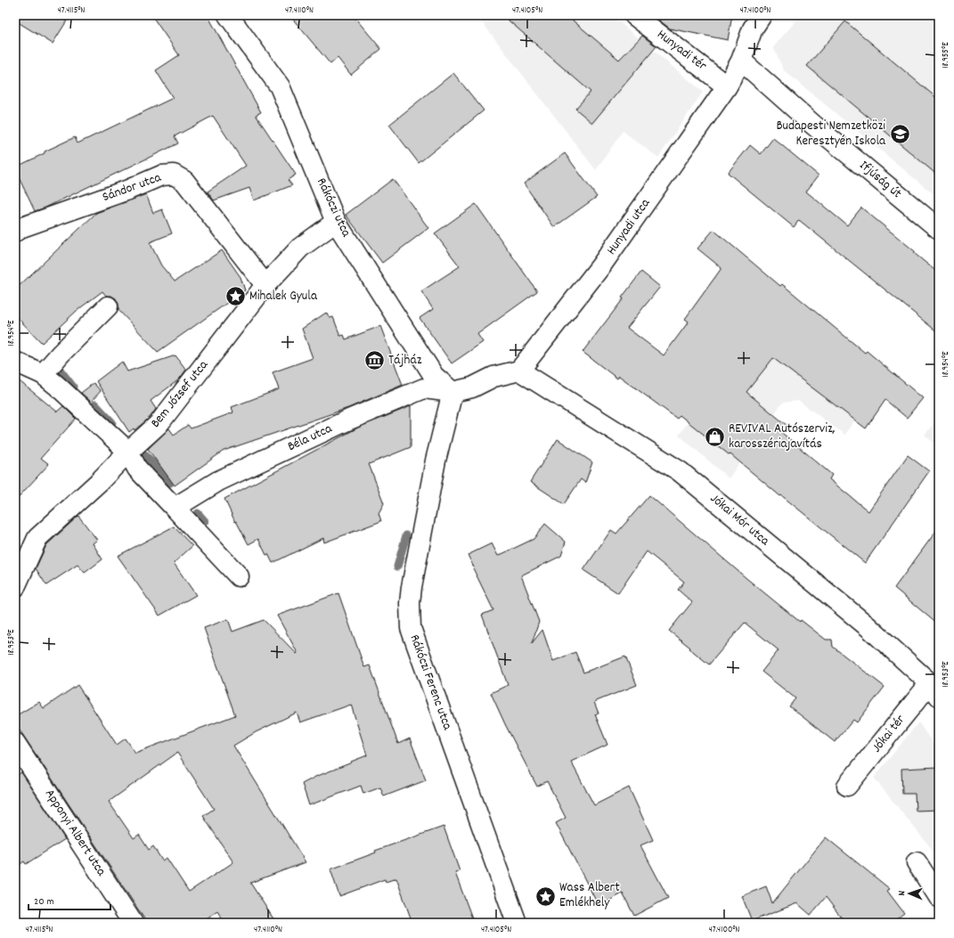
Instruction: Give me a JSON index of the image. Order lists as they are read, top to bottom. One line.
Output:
{"streets":{"street":["Hunyadi tér","Ifjúság út","Sándor utca","Rákóczi utca","Hunyadi utca","Bem József utca","Béla utca","Jókai Mór utca","Rákóczi Ferenc utca","Jókai tér","Apponyi Albert utca"]},"crossings":[["Hunyadi tér","Hunyadi utca"],["Ifjúság út","Hunyadi utca"],["Sándor utca","Bem József utca"],["Rákóczi utca","Bem József utca"],["Rákóczi utca","Béla utca"],["Rákóczi utca","Rákóczi Ferenc utca"],["Hunyadi utca","Jókai Mór utca"],["Béla utca","Rákóczi Ferenc utca"],["Jókai Mór utca","Jókai tér"]],"places":{"school or university":["Budapesti Nemzetközi Keresztyén Iskola"],"place":["Mihalek Gyula","Wass Albert Emlékhely"],"museum":["Tájház"],"shop":["REVIVAL Autószerviz, karosszériajavítás"]},"scale_bar":"20 m","north":"left","coordinates":["47.4115°N","47.4110°N","47.4105°N","47.4100°N","18.955°E","18.954°E","18.953°E"]}
